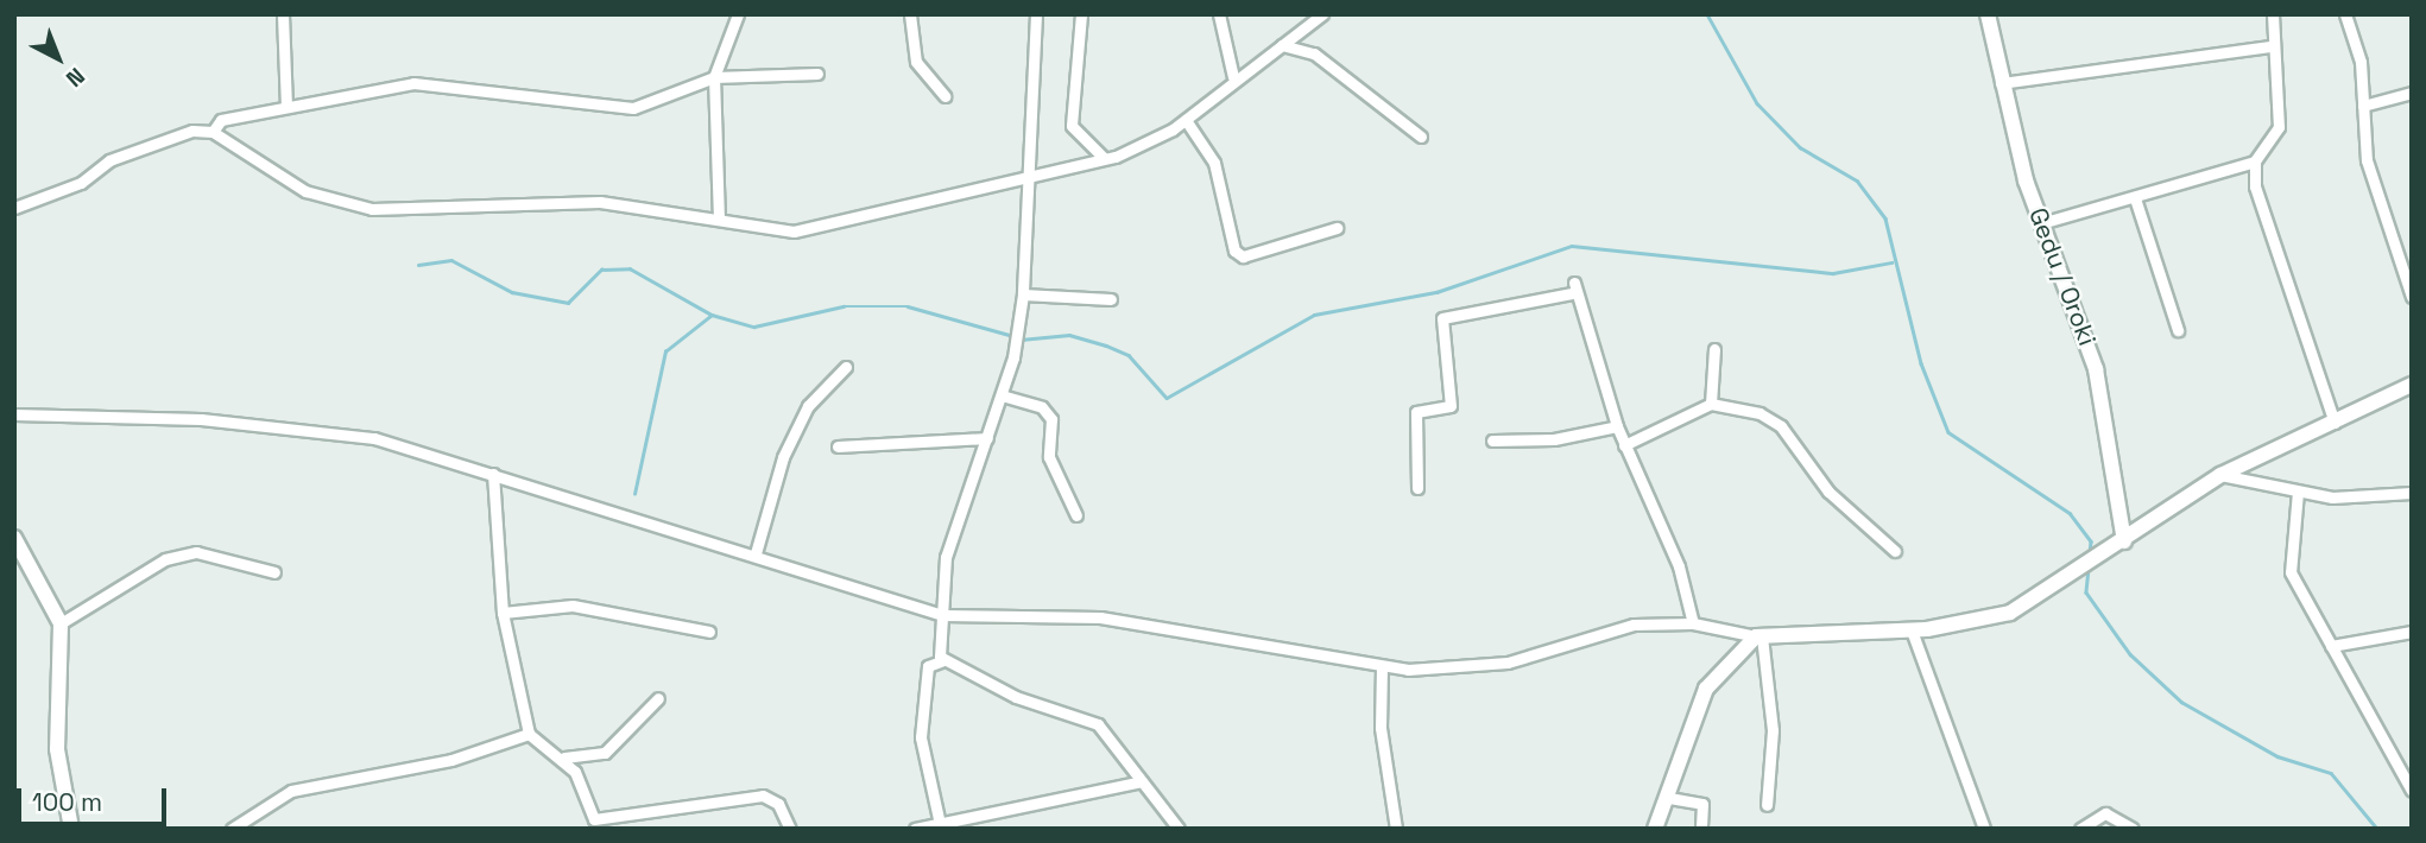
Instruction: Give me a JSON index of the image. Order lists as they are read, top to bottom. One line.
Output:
{"streets":{"main road":["Gedu / Oroki"]},"scale_bar":"100 m","north":"bottom right"}
